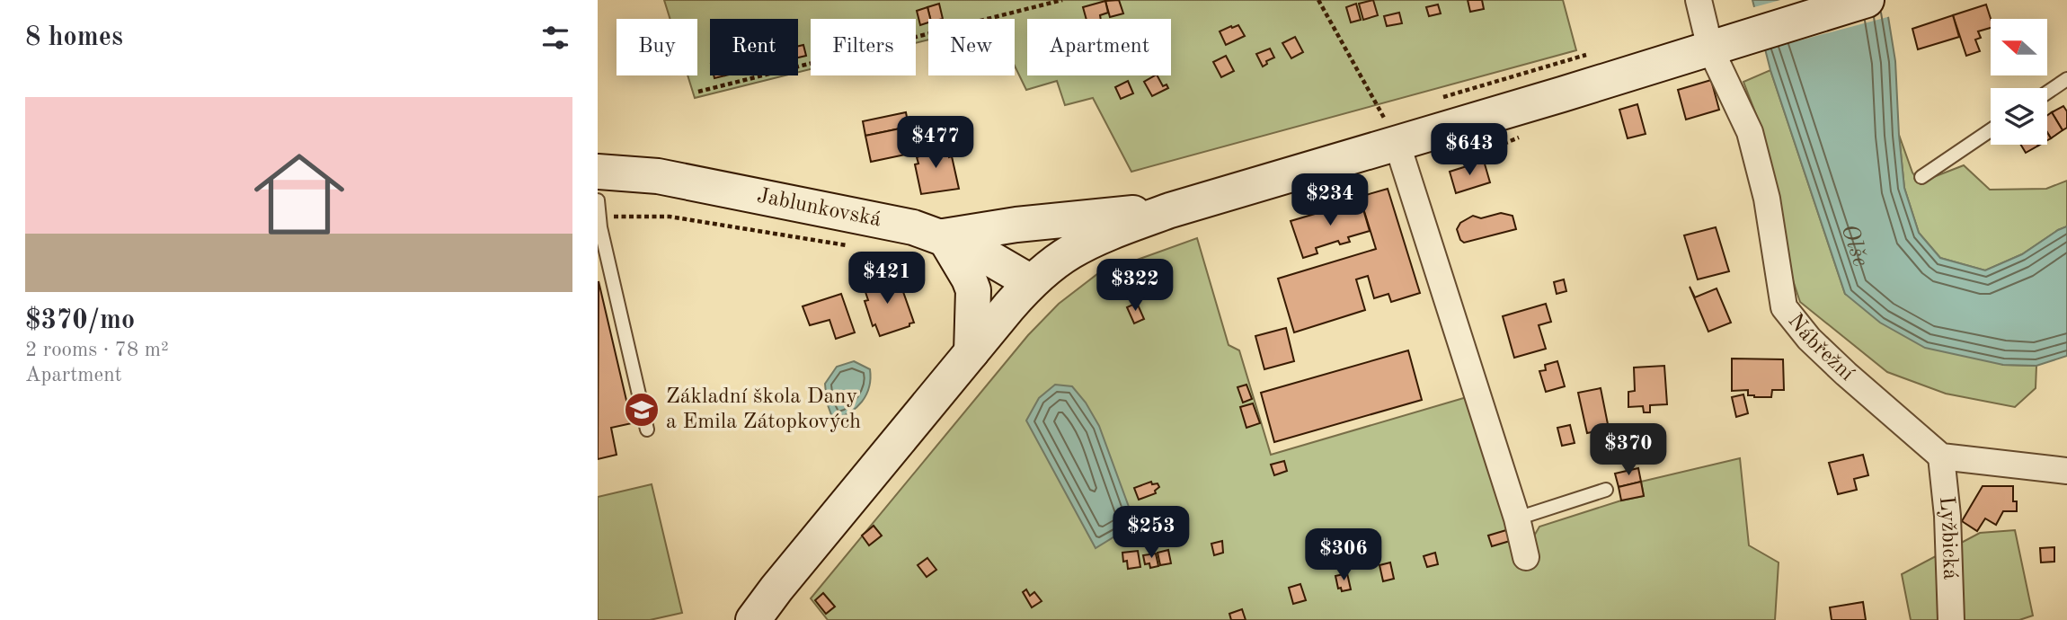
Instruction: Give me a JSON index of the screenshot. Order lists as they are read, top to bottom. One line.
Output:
{"streets":{"main road":["Jablunkovská"],"street":["Nábřežní","Lyžbická"]},"crossings":[["Nábřežní","Lyžbická"]],"water":["Olše"],"places":{"school or university":["Základní škola Dany a Emila Zátopkových"]},"north":"left","page":{"heading":"8 homes","chip":["Buy","Rent","Filters","New","Apartment"],"list":[{"name":"$370/mo","note":"2 rooms · 78 m² · Apartment"}],"price":["$477","$643","$234","$421","$322","$370","$253","$306"]}}
